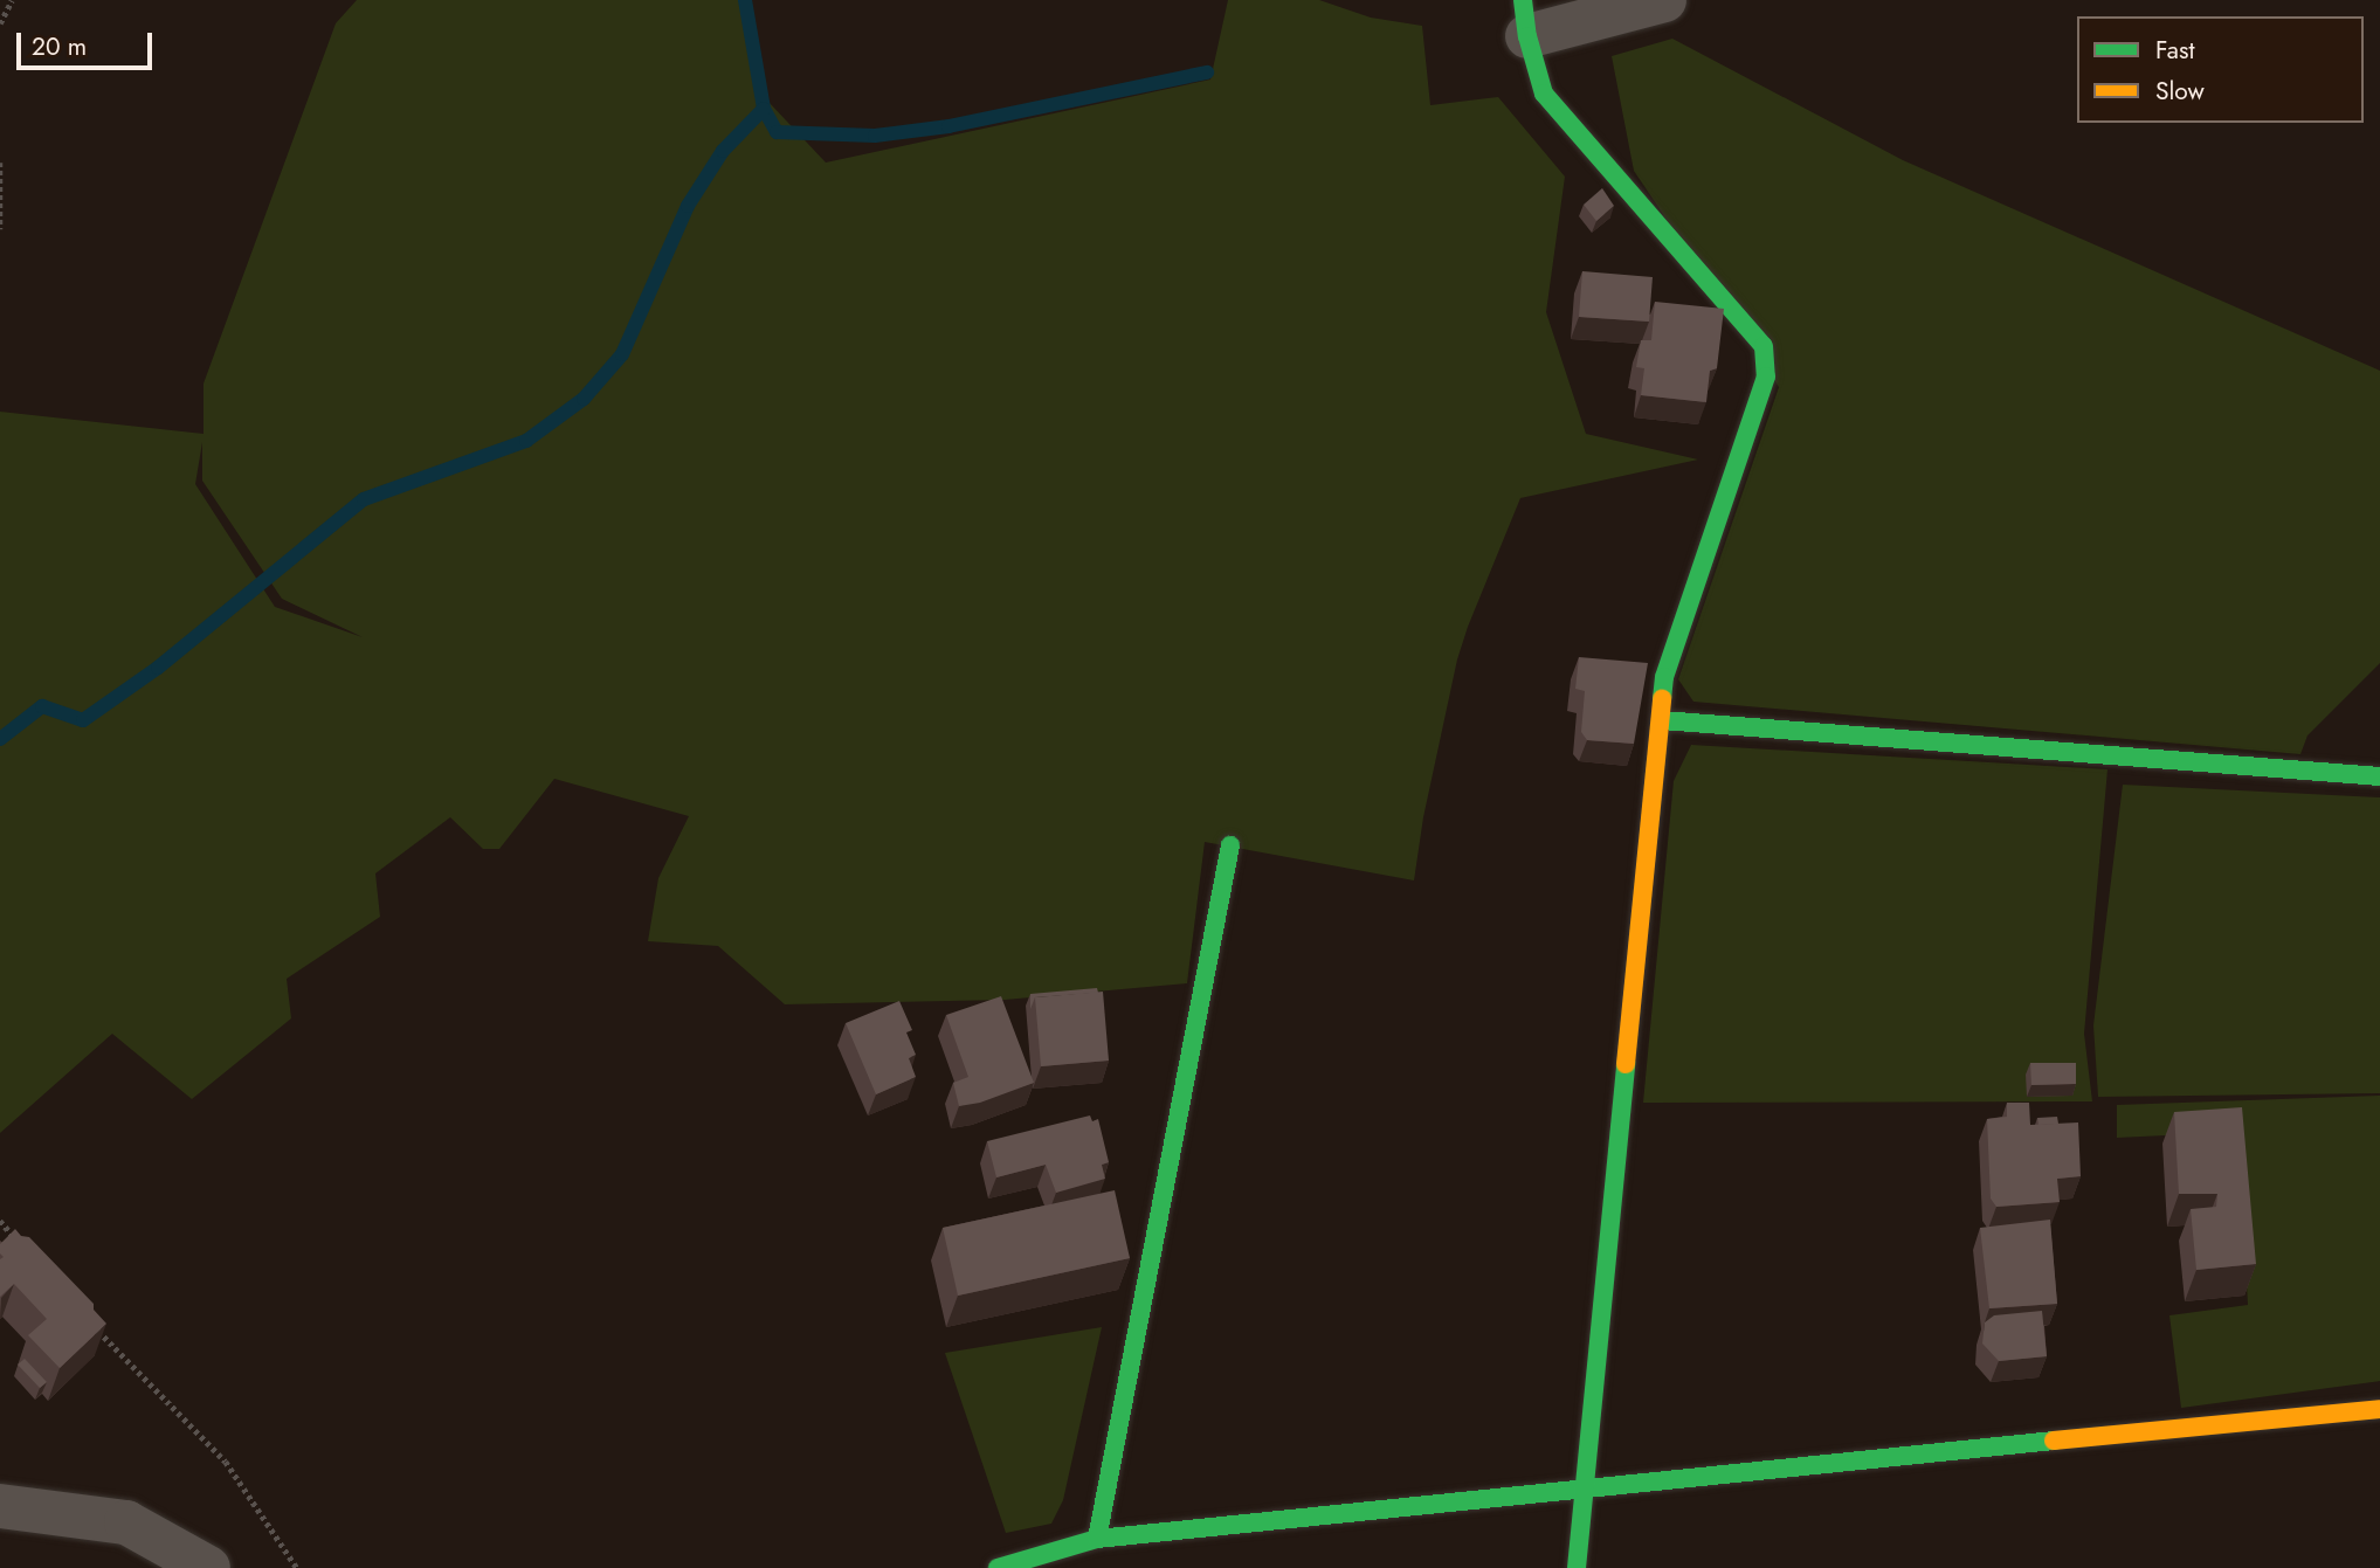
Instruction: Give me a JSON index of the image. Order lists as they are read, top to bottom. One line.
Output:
{"legend":["Fast","Slow"],"scale_bar":"20 m"}
